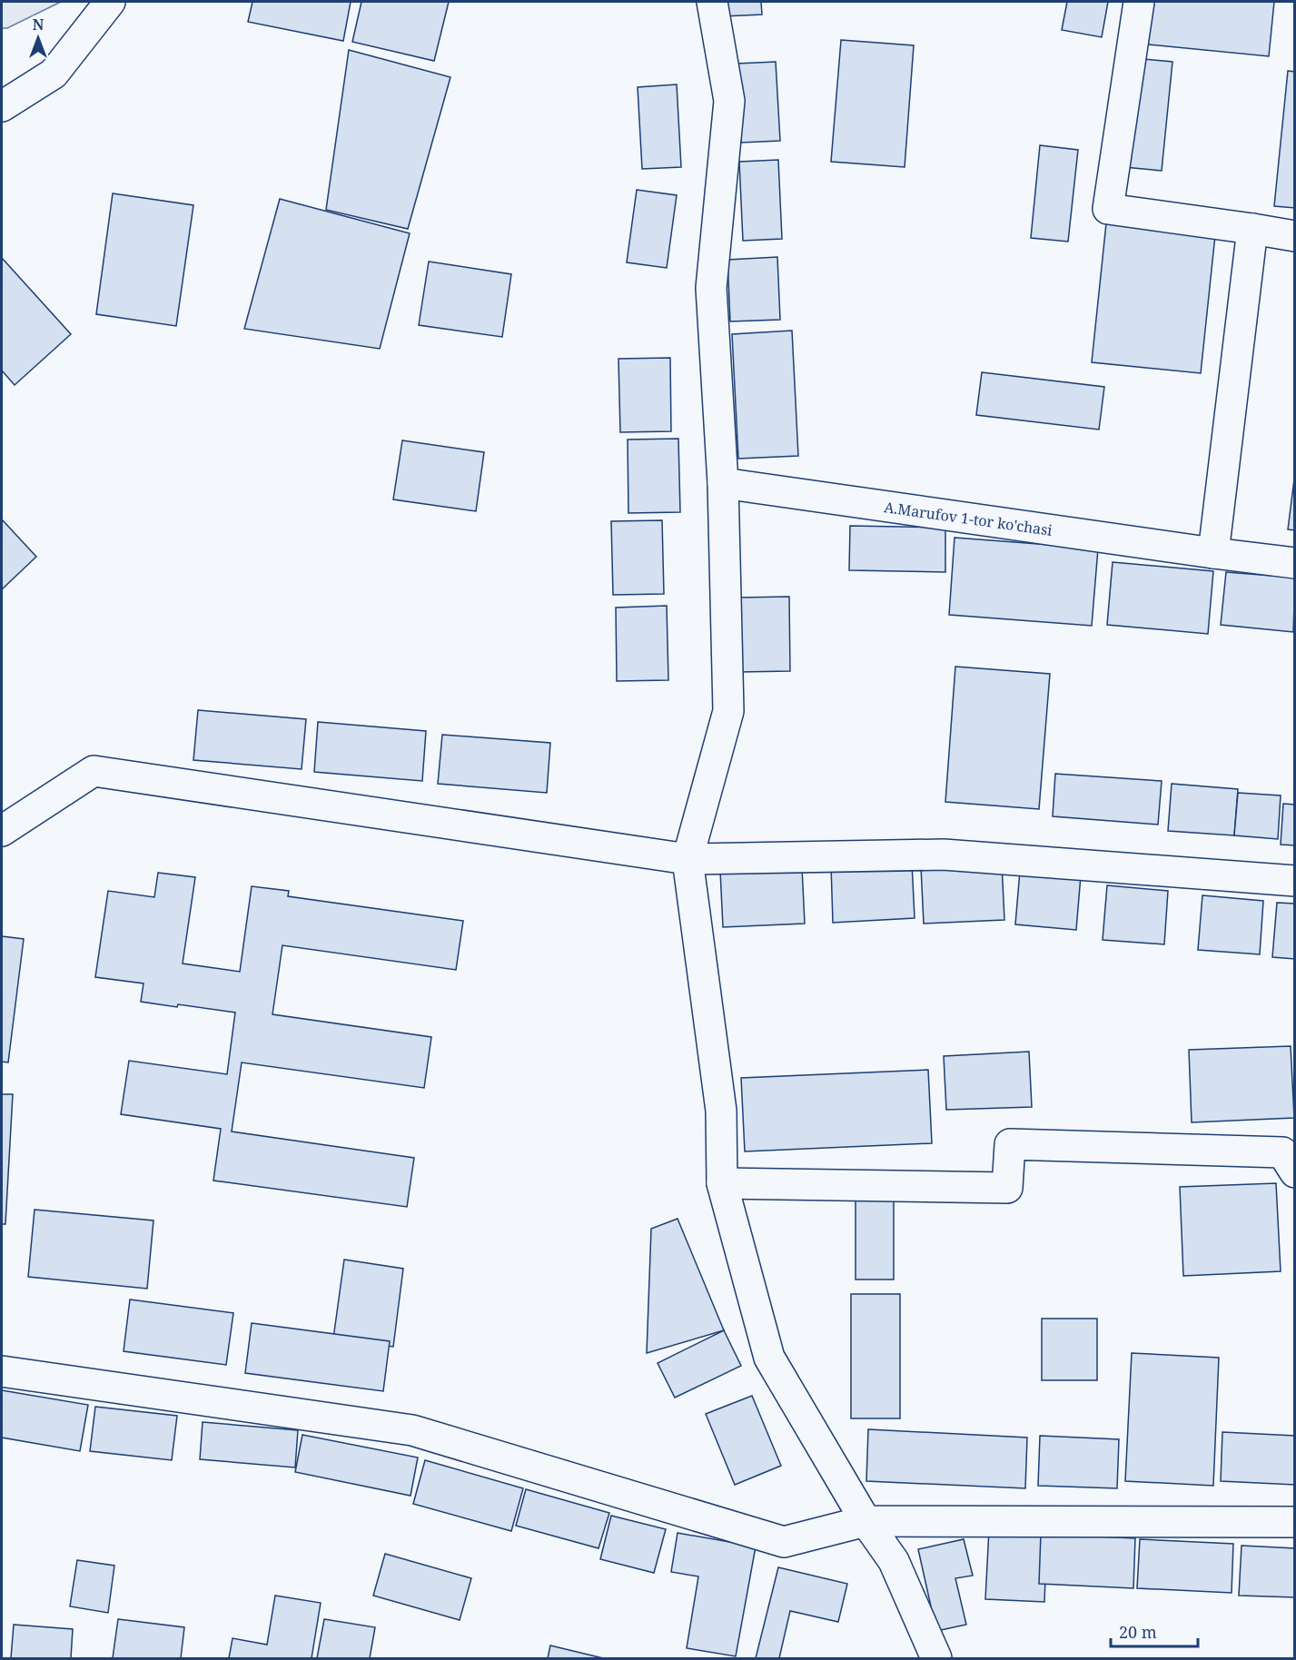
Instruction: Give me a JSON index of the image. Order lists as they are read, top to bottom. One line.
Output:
{"streets":{"street":["A.Marufov 1-tor ko'chasi"]},"scale_bar":"20 m","north":"top"}
